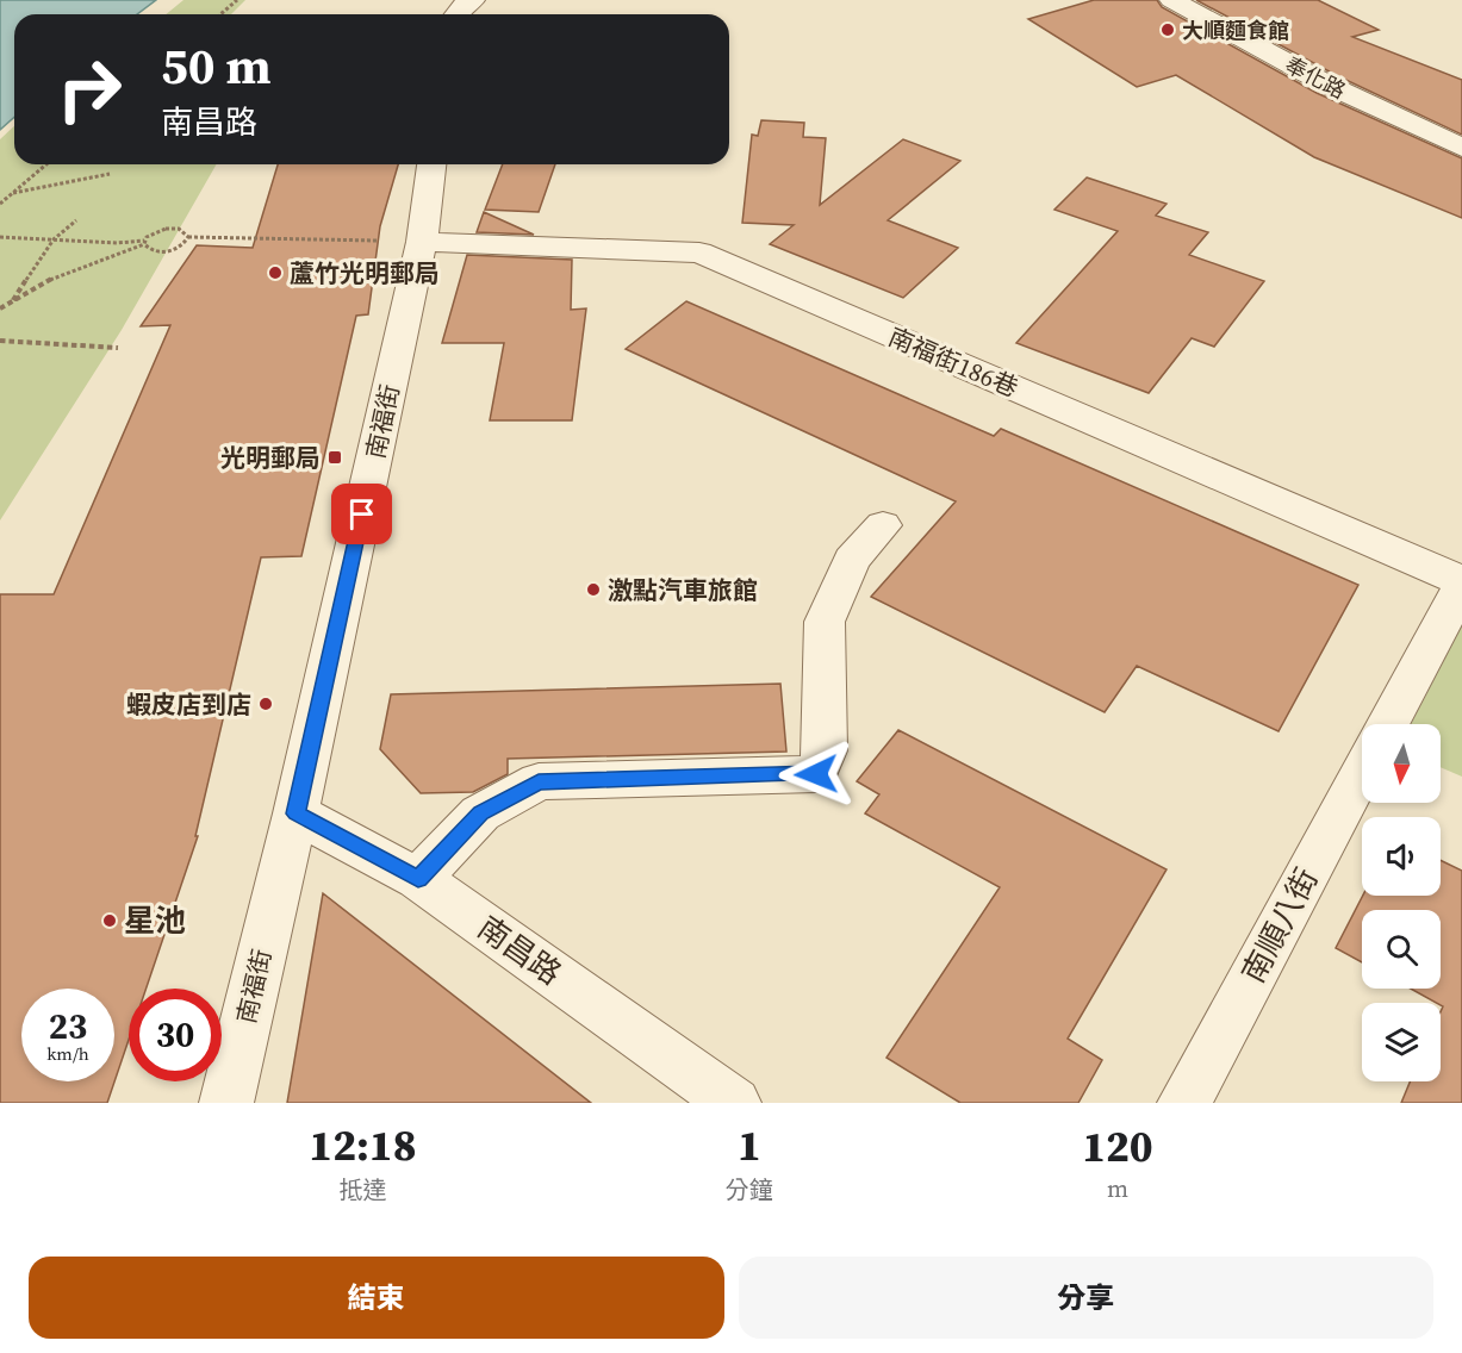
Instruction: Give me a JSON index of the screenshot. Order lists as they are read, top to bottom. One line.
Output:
{"streets":{"street":["奉化路","南福街186巷","南福街","南順八街","南昌路"]},"crossings":[["南福街186巷","南福街"],["南福街","南昌路"]],"places":{"other":["大順麵食館","蘆竹光明郵局","激點汽車旅館","蝦皮店到店","星池"],"transit":["光明郵局"]},"north":"bottom","page":{"turn":["50 m","南昌路"],"speed":"23 km/h","limit":"30","eta":["12:18","抵達","1","分鐘","120","m"],"buttons":["結束","分享"]}}
